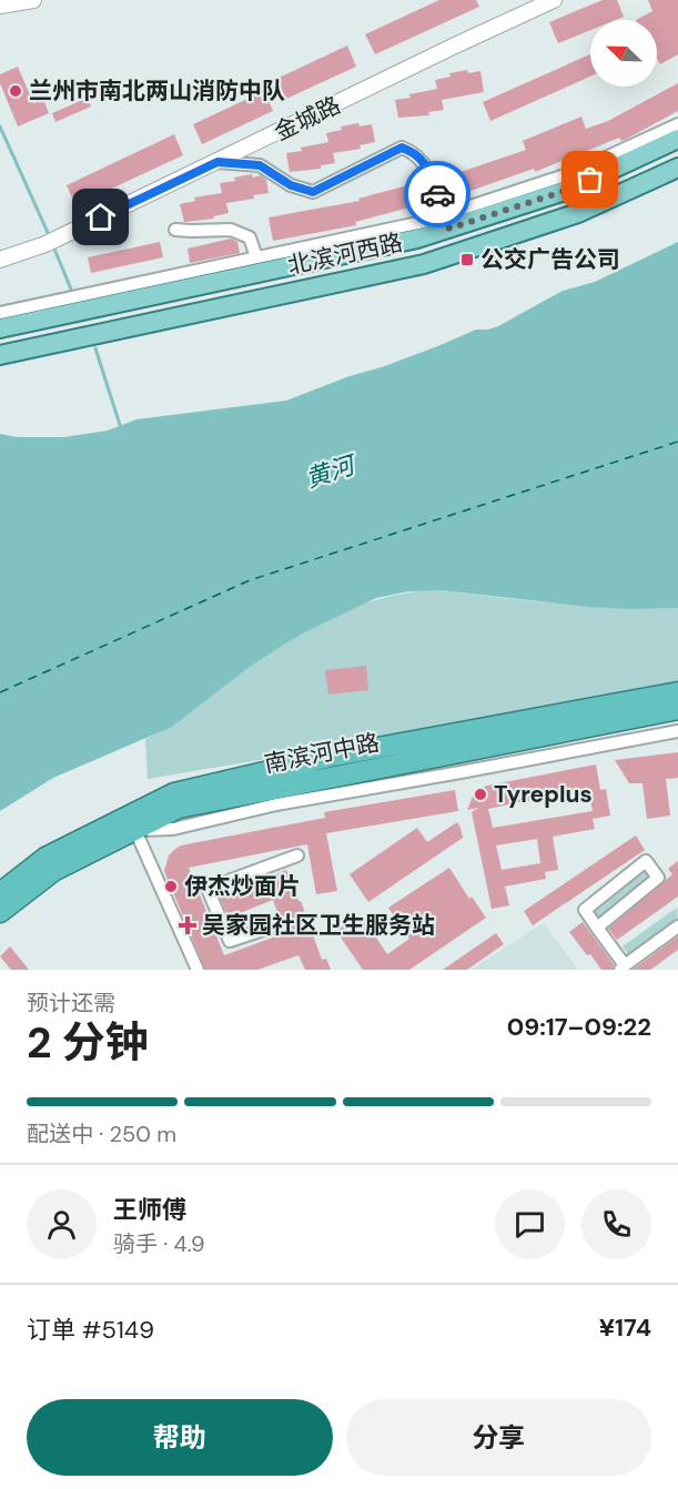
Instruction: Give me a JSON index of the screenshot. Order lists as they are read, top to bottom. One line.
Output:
{"streets":{"highway":["南滨河中路"],"main road":["北滨河西路"],"street":["金城路"]},"water":["黄河"],"places":{"other":["兰州市南北两山消防中队","Tyreplus","伊杰炒面片"],"transit":["公交广告公司"],"health":["吴家园社区卫生服务站"]},"north":"top left","page":{"heading":["2 分钟","预计还需","09:17–09:22"],"panel":["王师傅","骑手 · 4.9","订单 #5149","¥174"],"bar":"配送中 · 250 m","buttons":["帮助","分享"]}}
